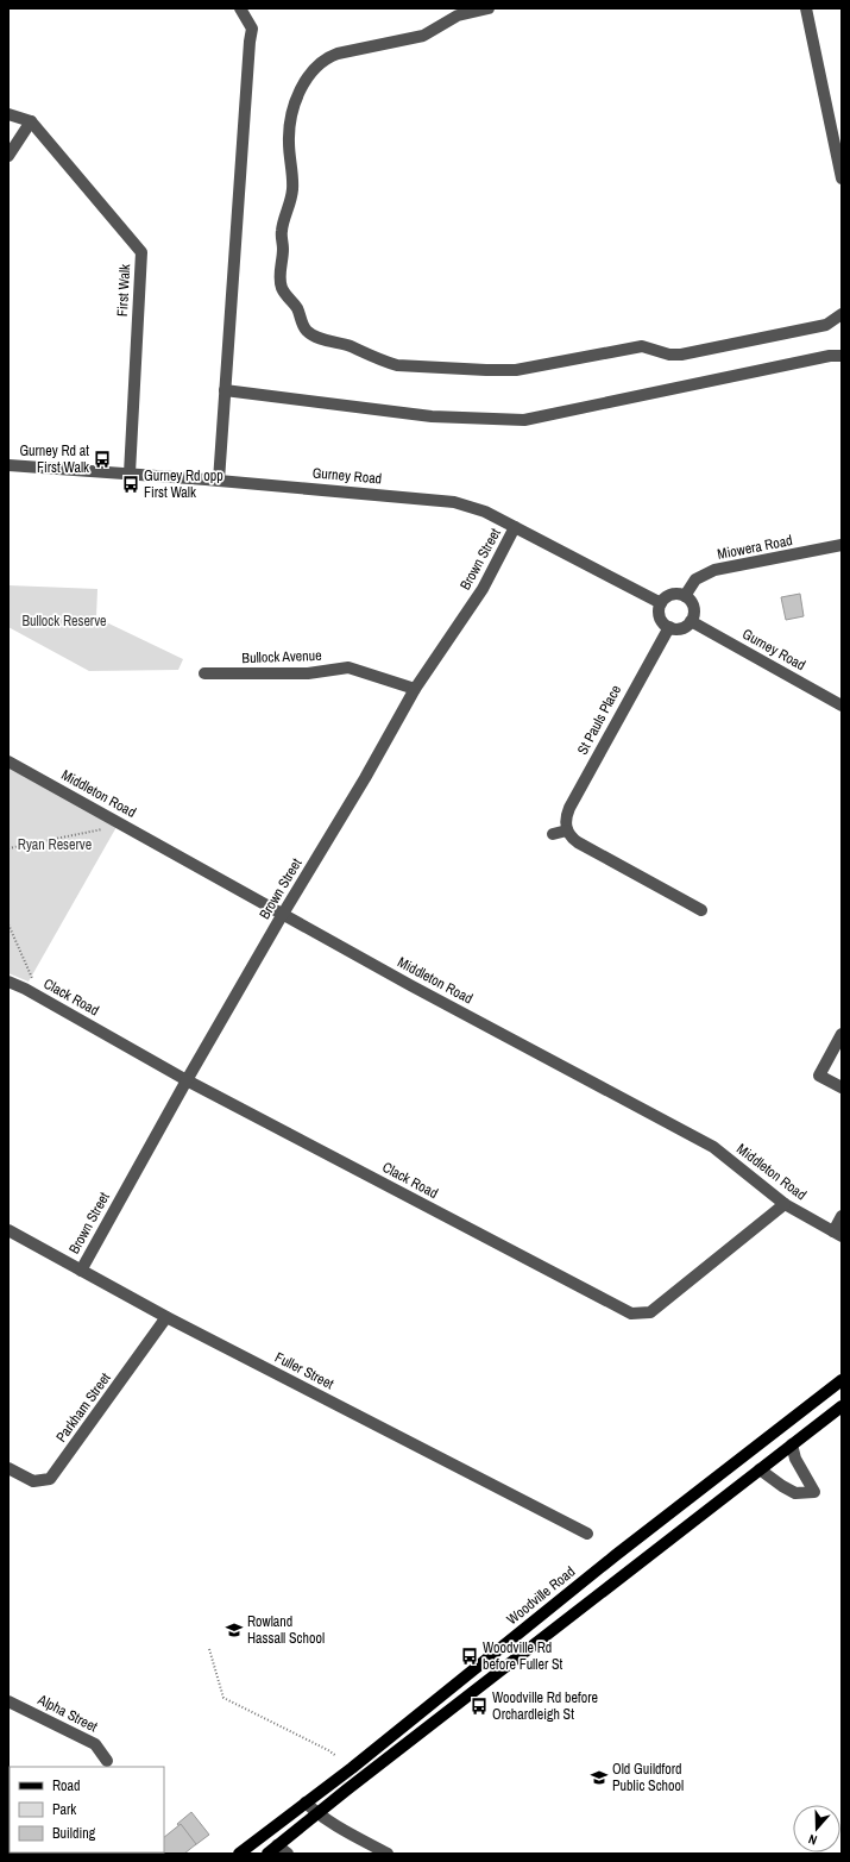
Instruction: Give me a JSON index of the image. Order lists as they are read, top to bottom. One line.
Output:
{"streets":{"main road":["Woodville Road"],"street":["First Walk","Gurney Road","Miowera Road","Brown Street","Bullock Avenue","St Pauls Place","Middleton Road","Clack Road","Fuller Street","Parkham Street","Alpha Street"]},"crossings":[["First Walk","Gurney Road"],["Gurney Road","Miowera Road"],["Gurney Road","Brown Street"],["Gurney Road","St Pauls Place"],["Miowera Road","St Pauls Place"],["Brown Street","Bullock Avenue"],["Brown Street","Middleton Road"],["Brown Street","Clack Road"],["Brown Street","Fuller Street"],["Middleton Road","Clack Road"],["Fuller Street","Parkham Street"]],"parks":["Bullock Reserve","Ryan Reserve"],"places":{"bus stop":["Gurney Rd at First Walk","Gurney Rd opp First Walk","Woodville Rd before Fuller St","Woodville Rd before Orchardleigh St"],"school or university":["Rowland Hassall School","Old Guildford Public School"]},"legend":["Road","Park","Building"],"north":"bottom"}
